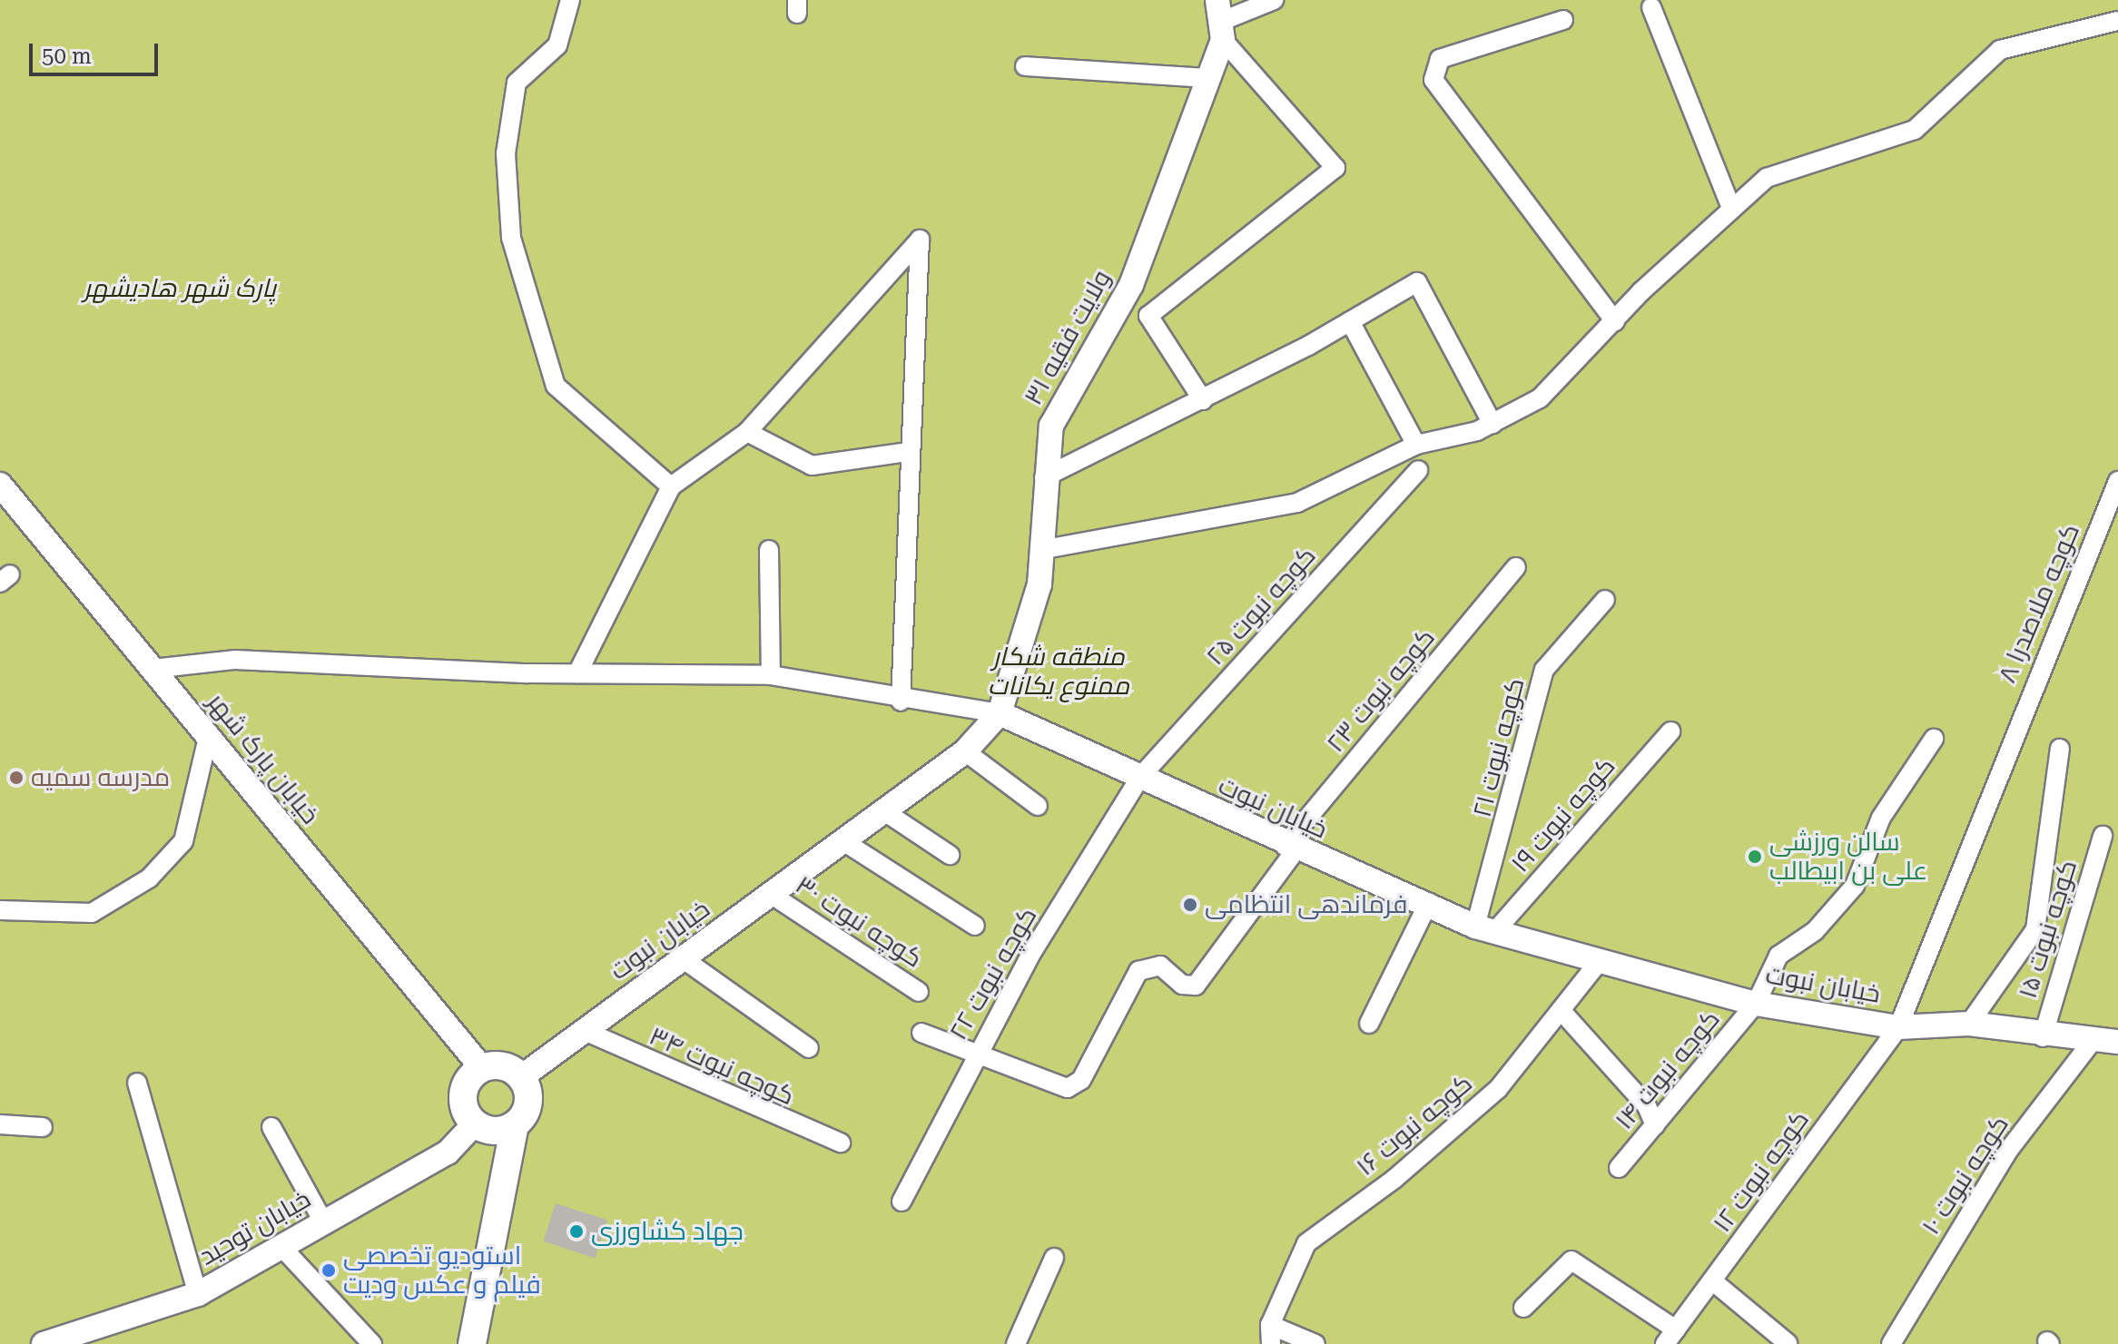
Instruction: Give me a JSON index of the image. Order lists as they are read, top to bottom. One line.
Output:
{"streets":{"street":["ولایت فقیه ۳۱","کوچه ملاصدرا ۸","کوچه نبوت ۲۵","کوچه نبوت ۲۳","کوچه نبوت ۲۱","خیابان پارک شهر","خیابان نبوت","کوچه نبوت ۱۹","کوچه نبوت ۳۰","کوچه نبوت ۱۵","کوچه نبوت ۲۲","کوچه نبوت ۳۴","کوچه نبوت ۱۴","کوچه نبوت ۱۶","کوچه نبوت ۱۲","کوچه نبوت ۱۰","خیابان توحید"]},"crossings":[["ولایت فقیه ۳۱","خیابان نبوت"],["کوچه ملاصدرا ۸","خیابان نبوت"],["کوچه ملاصدرا ۸","کوچه نبوت ۱۲"],["کوچه نبوت ۲۵","خیابان نبوت"],["کوچه نبوت ۲۵","کوچه نبوت ۲۲"],["کوچه نبوت ۲۳","خیابان نبوت"],["کوچه نبوت ۲۳","کوچه نبوت ۲۲"],["کوچه نبوت ۲۱","خیابان نبوت"],["کوچه نبوت ۲۱","کوچه نبوت ۱۹"],["خیابان پارک شهر","خیابان نبوت"],["خیابان پارک شهر","خیابان توحید"],["خیابان نبوت","کوچه نبوت ۱۹"],["خیابان نبوت","کوچه نبوت ۳۰"],["خیابان نبوت","کوچه نبوت ۱۵"],["خیابان نبوت","کوچه نبوت ۲۲"],["خیابان نبوت","کوچه نبوت ۳۴"],["خیابان نبوت","کوچه نبوت ۱۴"],["خیابان نبوت","کوچه نبوت ۱۶"],["خیابان نبوت","کوچه نبوت ۱۲"],["خیابان نبوت","کوچه نبوت ۱۰"],["خیابان نبوت","خیابان توحید"]],"parks":["پارک شهر هادیشهر","منطقه شکار ممنوع یکانات"],"places":["مدرسه سمیه","سالن ورزشی علی بن ابیطالب","فرماندهی انتظامی","جهاد کشاورزی","استودیو تخصصی فیلم و عکس ودیت"],"scale_bar":"50 m"}
